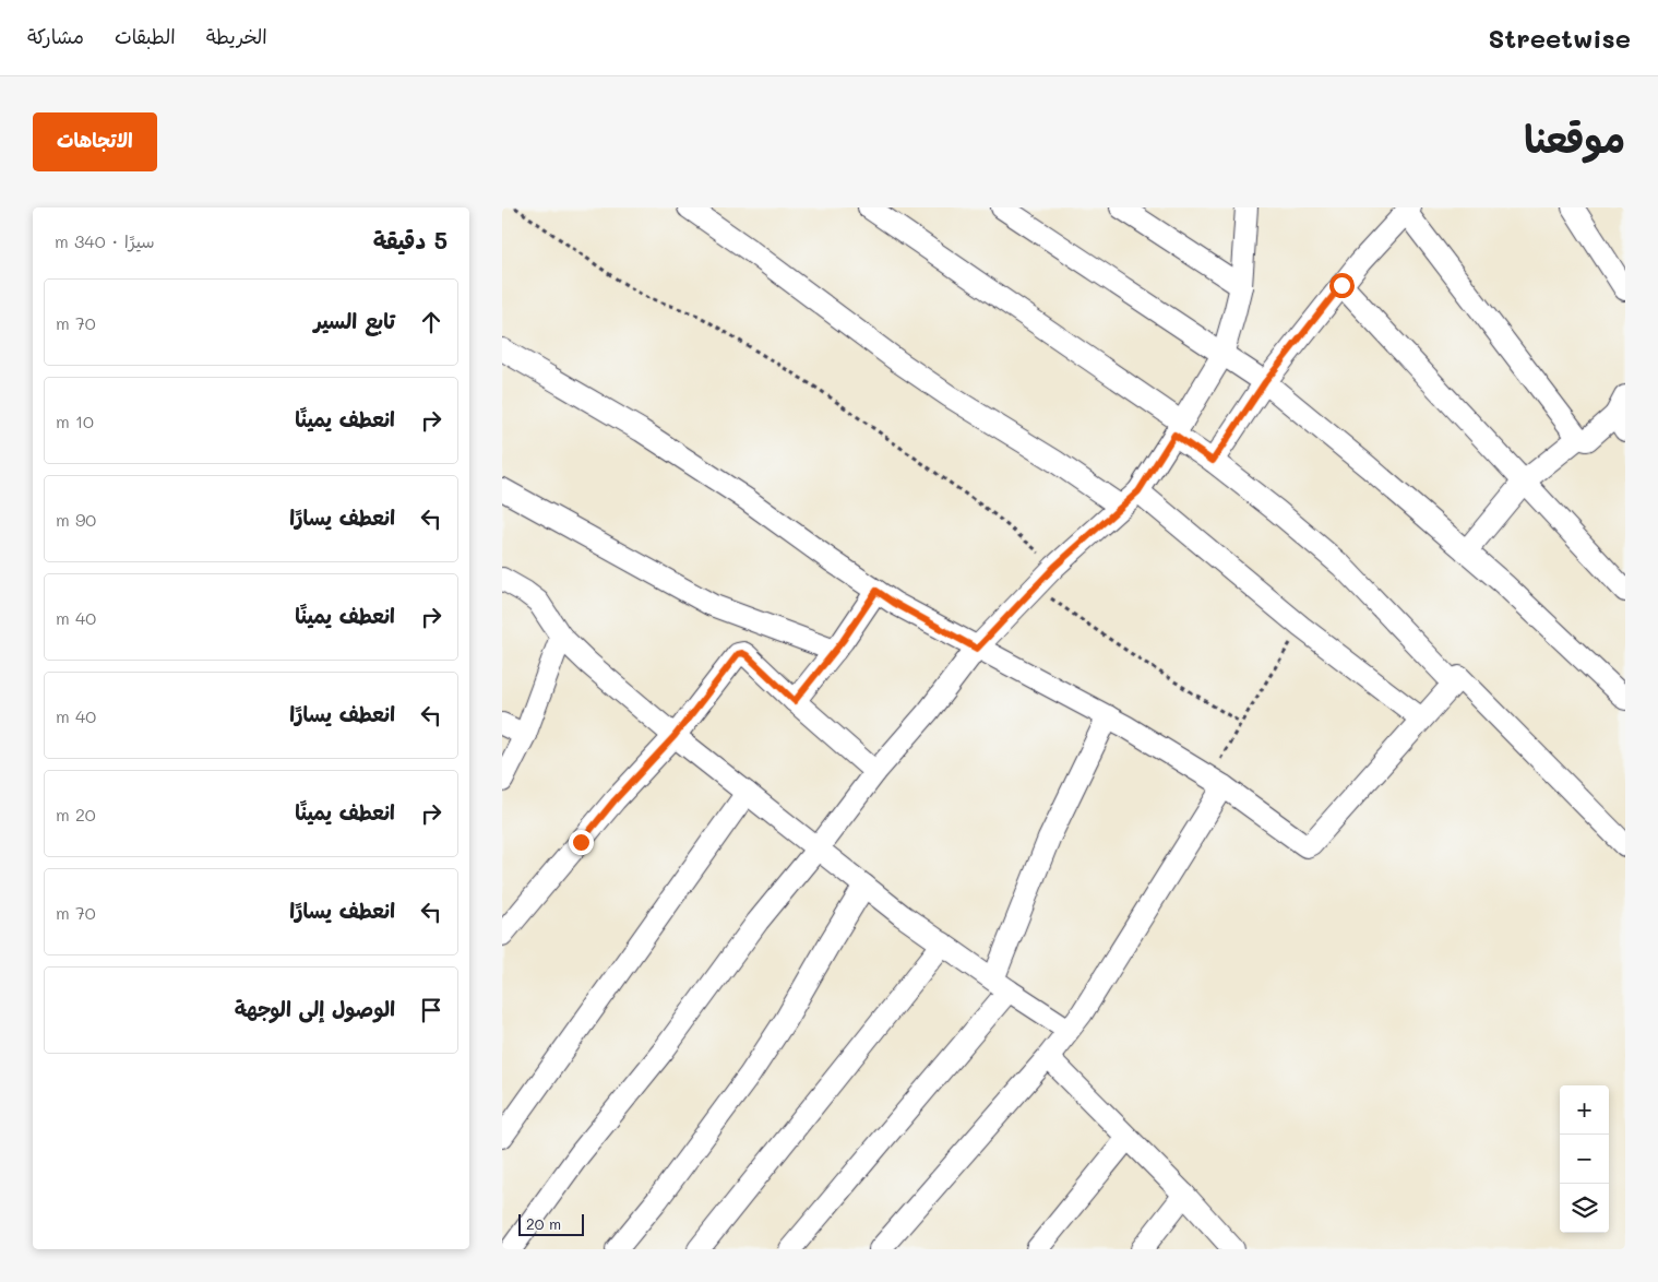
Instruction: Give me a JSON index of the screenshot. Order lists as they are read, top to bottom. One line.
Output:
{"scale_bar":"20 m","page":{"header":"Streetwise","nav":["الخريطة","الطبقات","مشاركة"],"title":"موقعنا","buttons":"الاتجاهات","heading":["5 دقيقة","سيرًا · 340 m"],"list":[["تابع السير","70 m"],["انعطف يمينًا","10 m"],["انعطف يسارًا","90 m"],["انعطف يمينًا","40 m"],["انعطف يسارًا","40 m"],["انعطف يمينًا","20 m"],["انعطف يسارًا","70 m"],"الوصول إلى الوجهة"],"map_buttons":["+","−"],"scale":"20 m"}}
